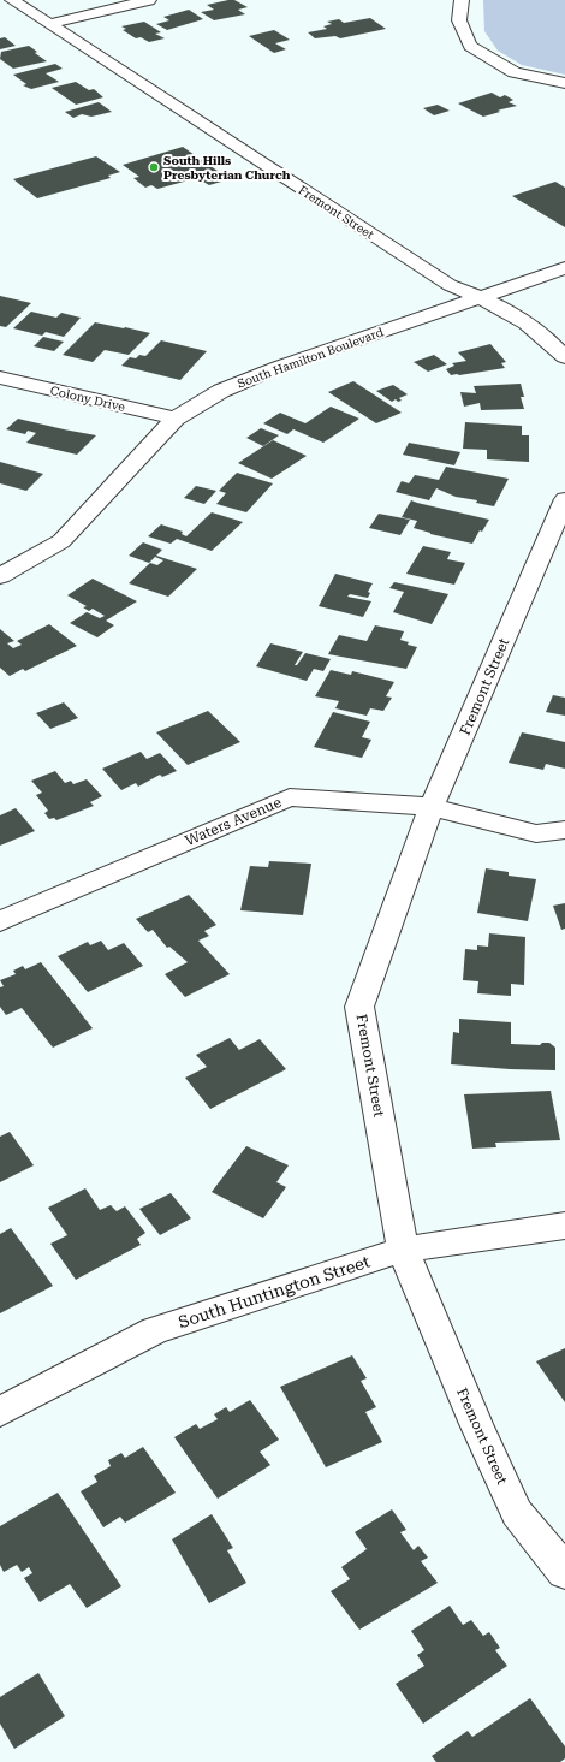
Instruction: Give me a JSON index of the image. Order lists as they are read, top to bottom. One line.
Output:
{"streets":{"street":["Fremont Street","South Hamilton Boulevard","Colony Drive","Waters Avenue","South Huntington Street"]},"crossings":[["Fremont Street","South Hamilton Boulevard"],["Fremont Street","Waters Avenue"],["Fremont Street","South Huntington Street"],["South Hamilton Boulevard","Colony Drive"]],"places":["South Hills Presbyterian Church"]}
